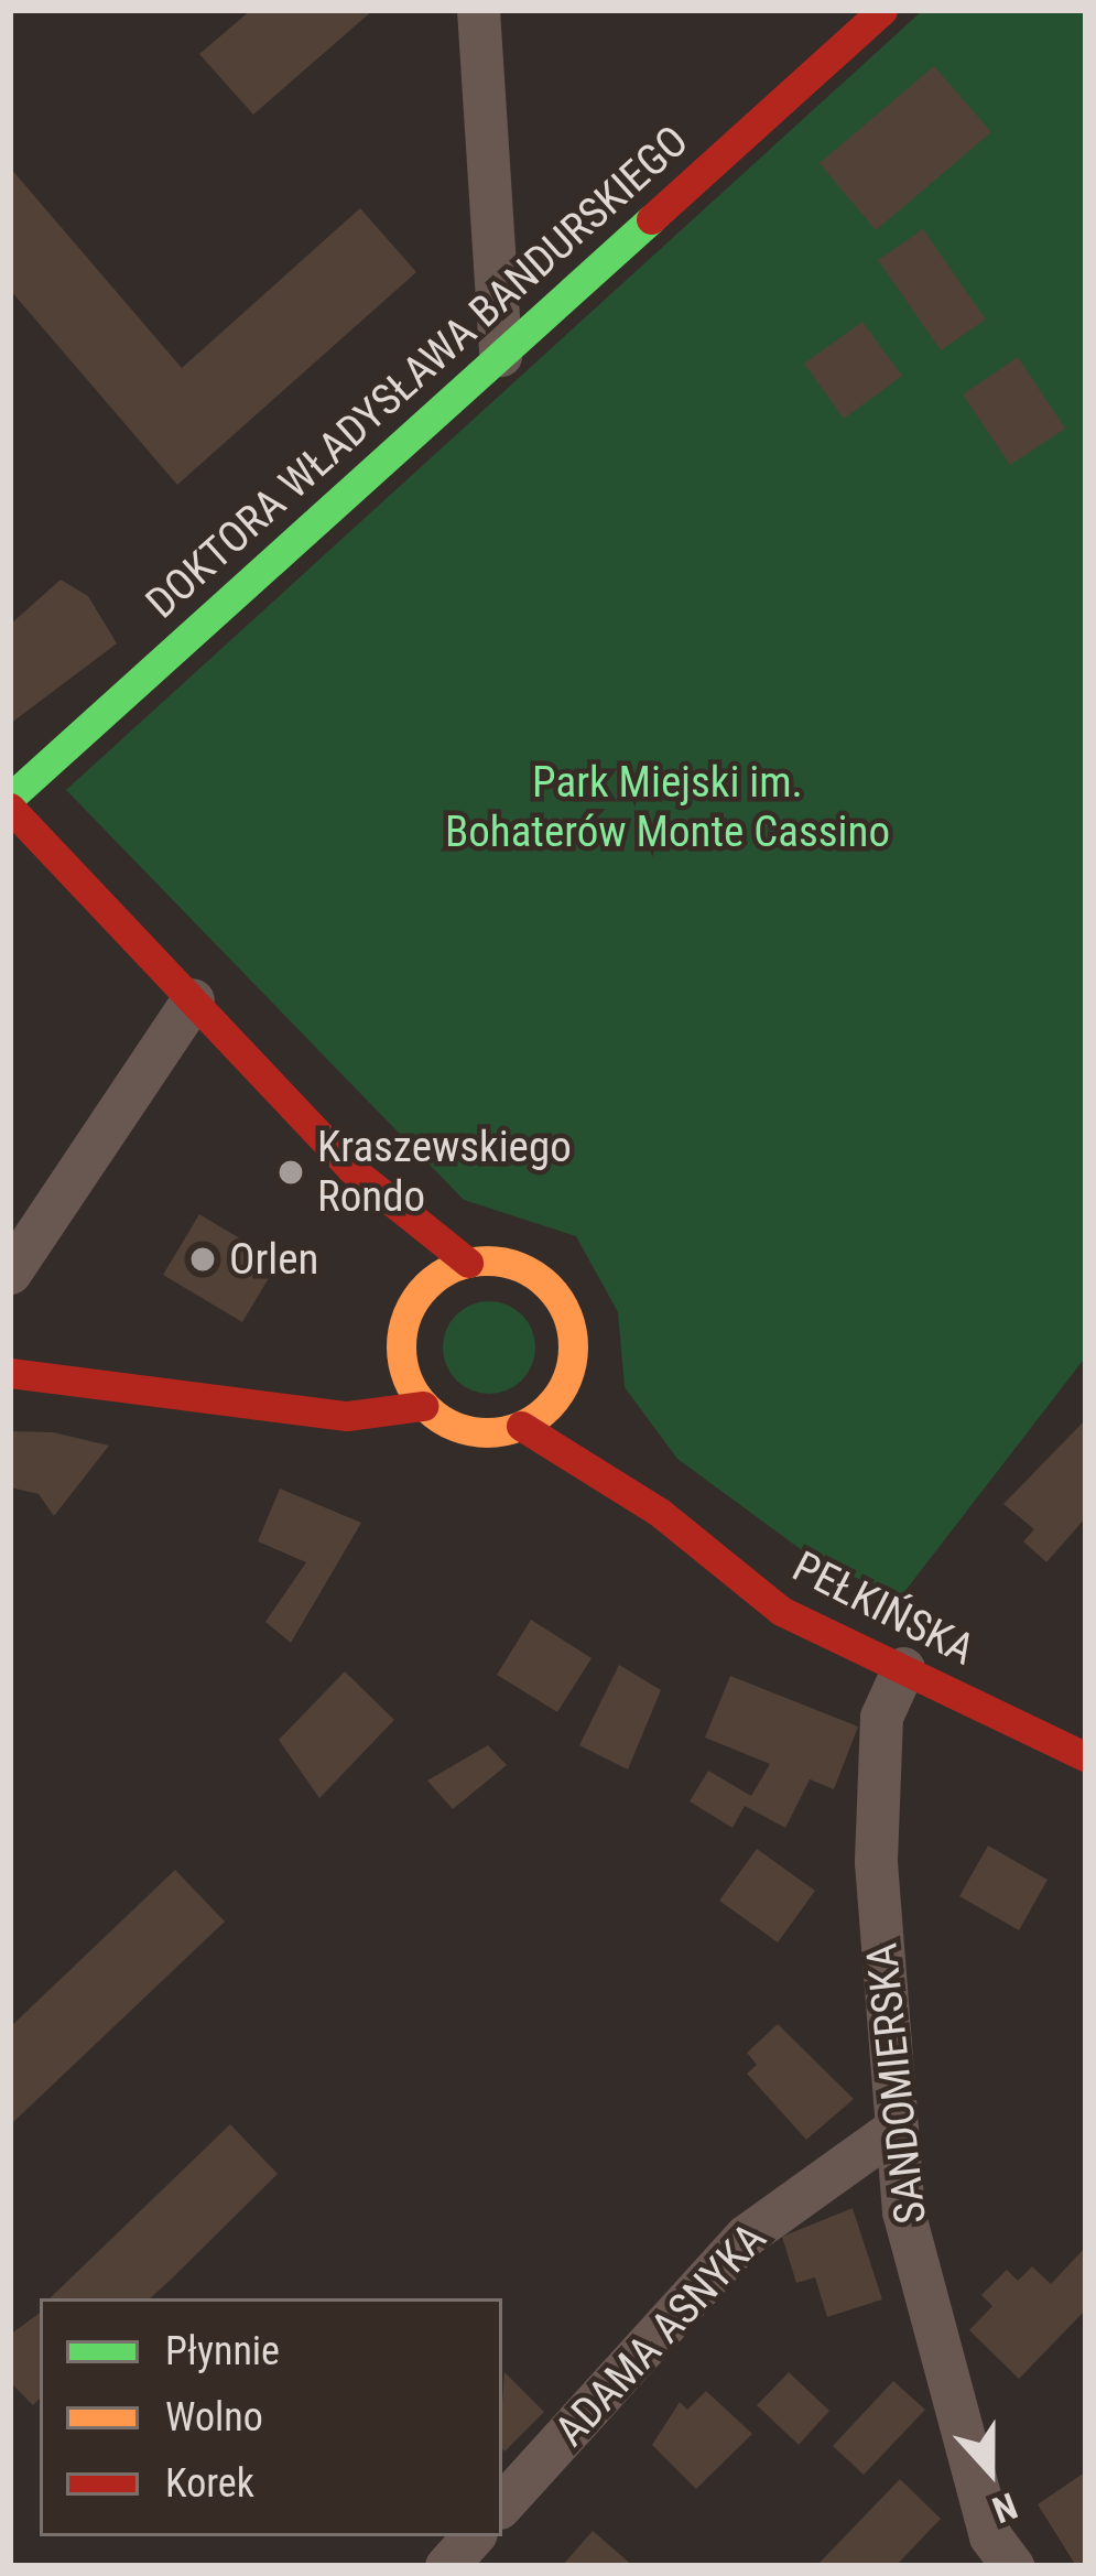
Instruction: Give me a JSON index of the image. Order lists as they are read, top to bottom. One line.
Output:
{"streets":{"street":["DOKTORA WŁADYSŁAWA BANDURSKIEGO","PEŁKIŃSKA","SANDOMIERSKA","ADAMA ASNYKA"]},"crossings":[["PEŁKIŃSKA","SANDOMIERSKA"],["SANDOMIERSKA","ADAMA ASNYKA"]],"parks":["Park Miejski im. Bohaterów Monte Cassino"],"places":["Kraszewskiego Rondo","Orlen"],"legend":["Płynnie","Wolno","Korek"],"north":"bottom"}
